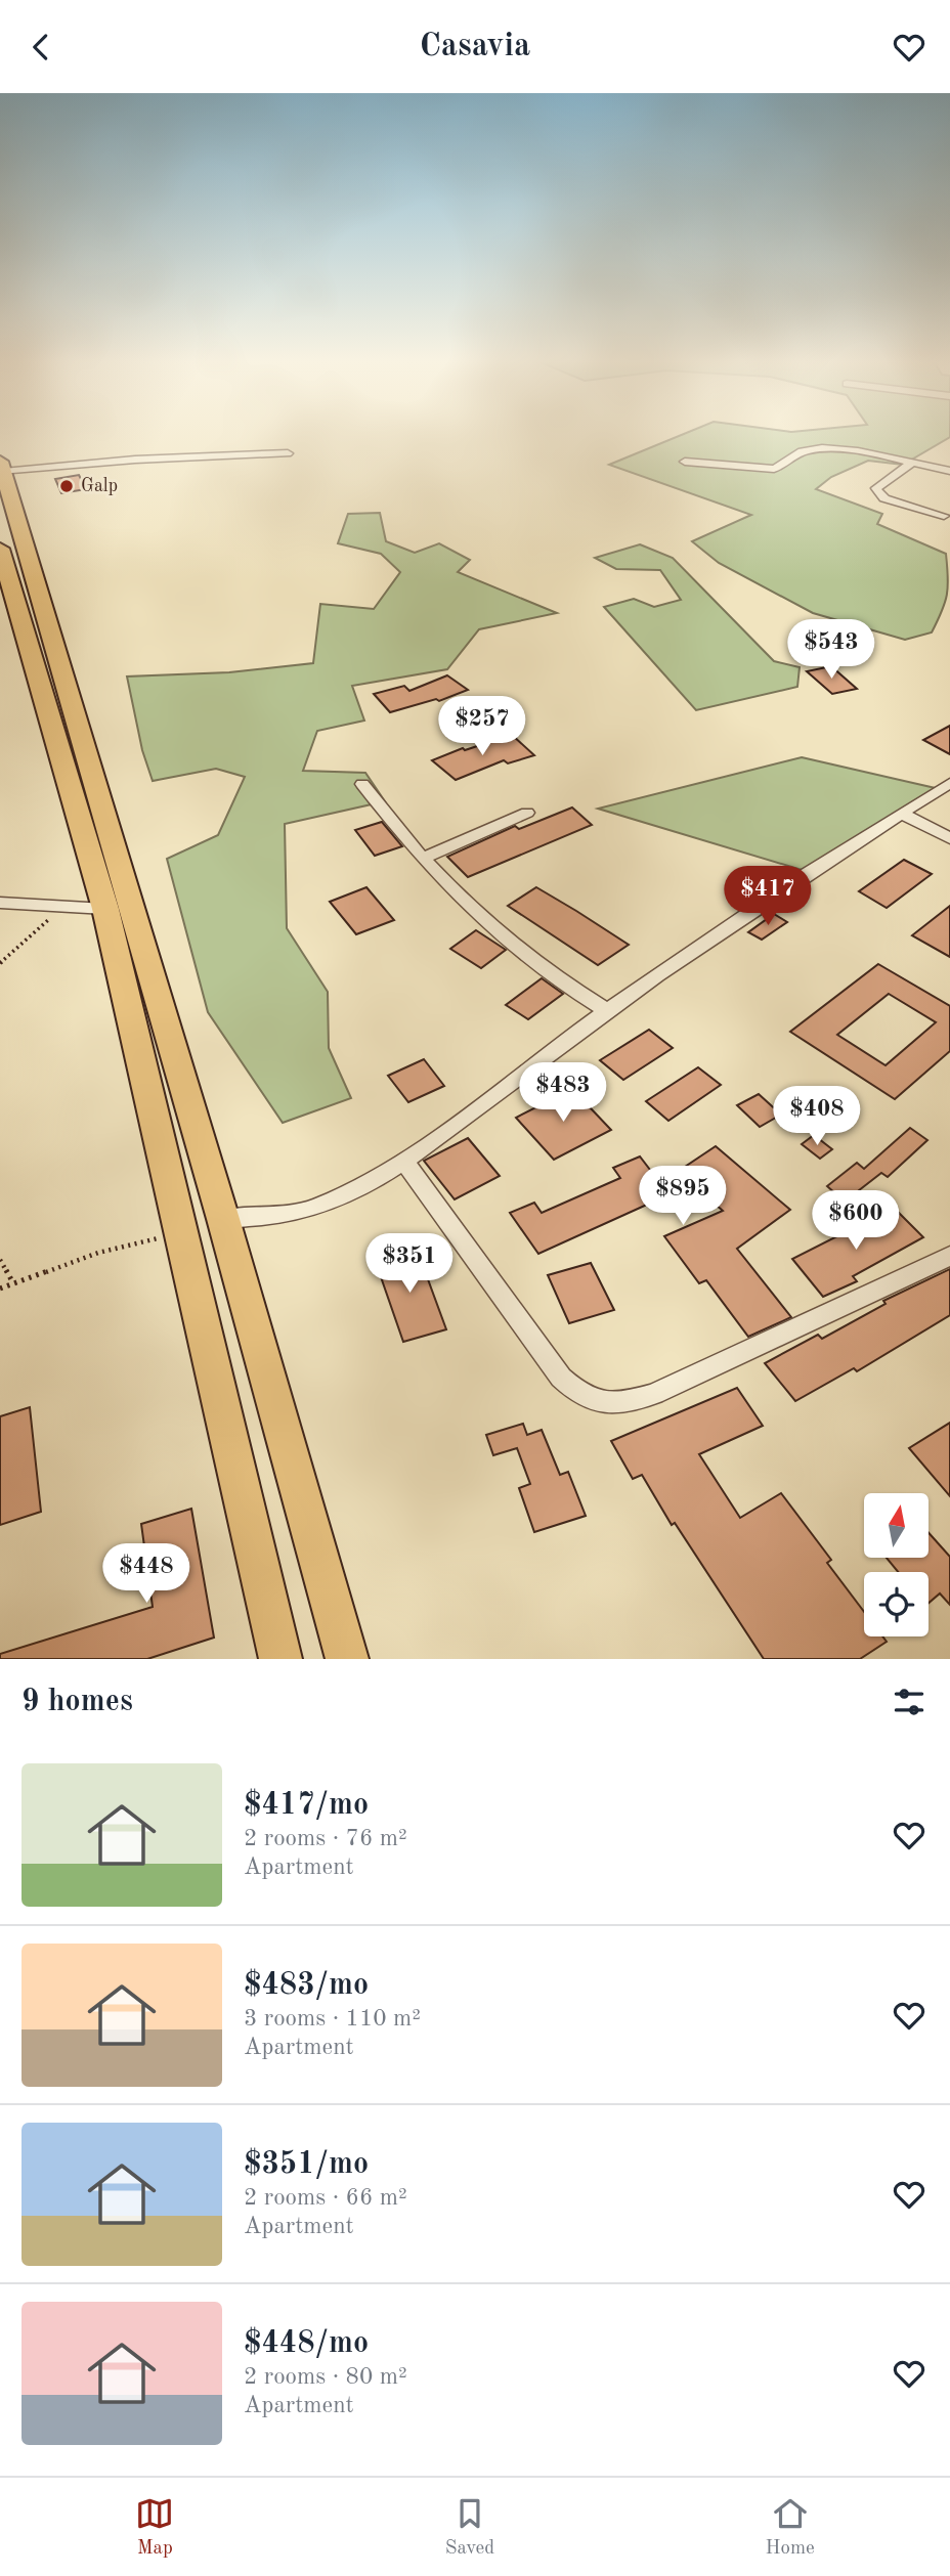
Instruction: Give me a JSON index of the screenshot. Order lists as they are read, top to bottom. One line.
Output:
{"places":["Galp"],"north":"top","page":{"header":"Casavia","price":["$543","$257","$417","$483","$408","$895","$600","$351","$448"],"heading":"9 homes","list":[{"name":"$417/mo","note":"2 rooms · 76 m² · Apartment"},{"name":"$483/mo","note":"3 rooms · 110 m² · Apartment"},{"name":"$351/mo","note":"2 rooms · 66 m² · Apartment"},{"name":"$448/mo","note":"2 rooms · 80 m² · Apartment"}],"tabs":["Map","Saved","Home"]}}
